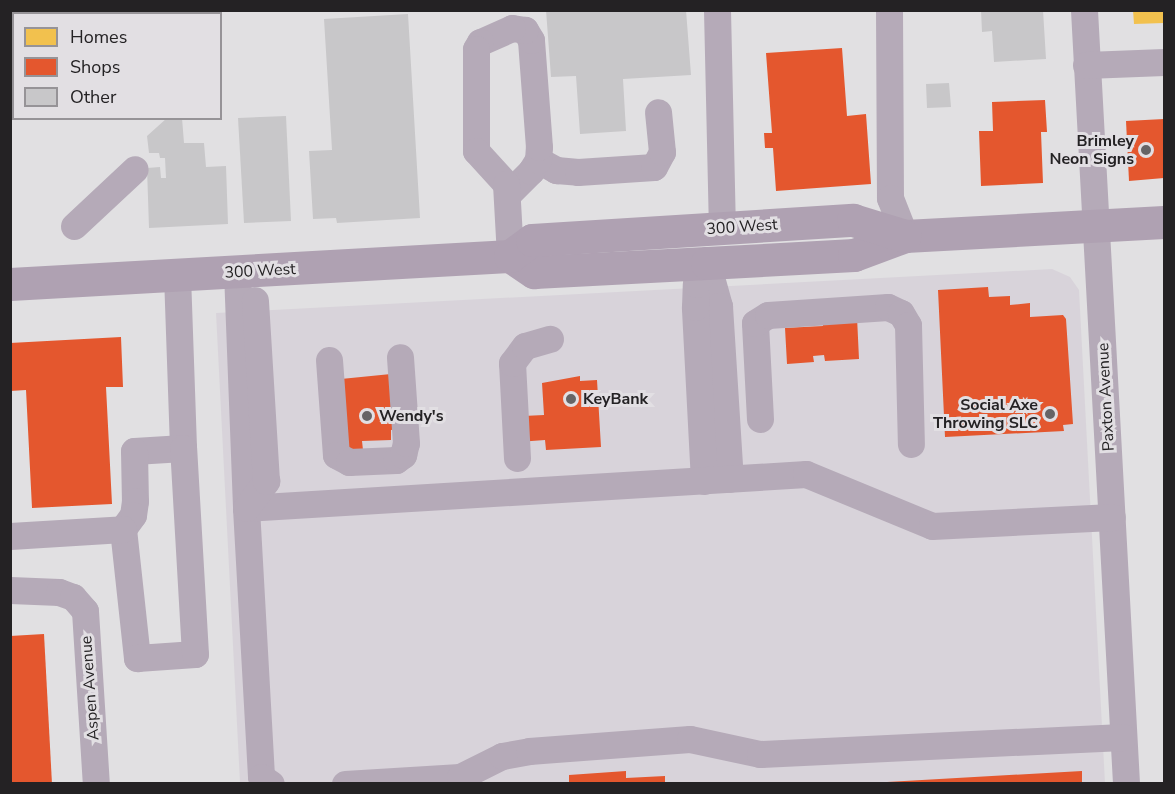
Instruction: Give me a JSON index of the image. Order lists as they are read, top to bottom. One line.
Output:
{"streets":{"main road":["300 West"],"street":["Paxton Avenue","Aspen Avenue"]},"crossings":[["300 West","Paxton Avenue"]],"places":["Brimley Neon Signs","KeyBank","Social Axe Throwing SLC","Wendy's"],"legend":["Homes","Shops","Other"]}
